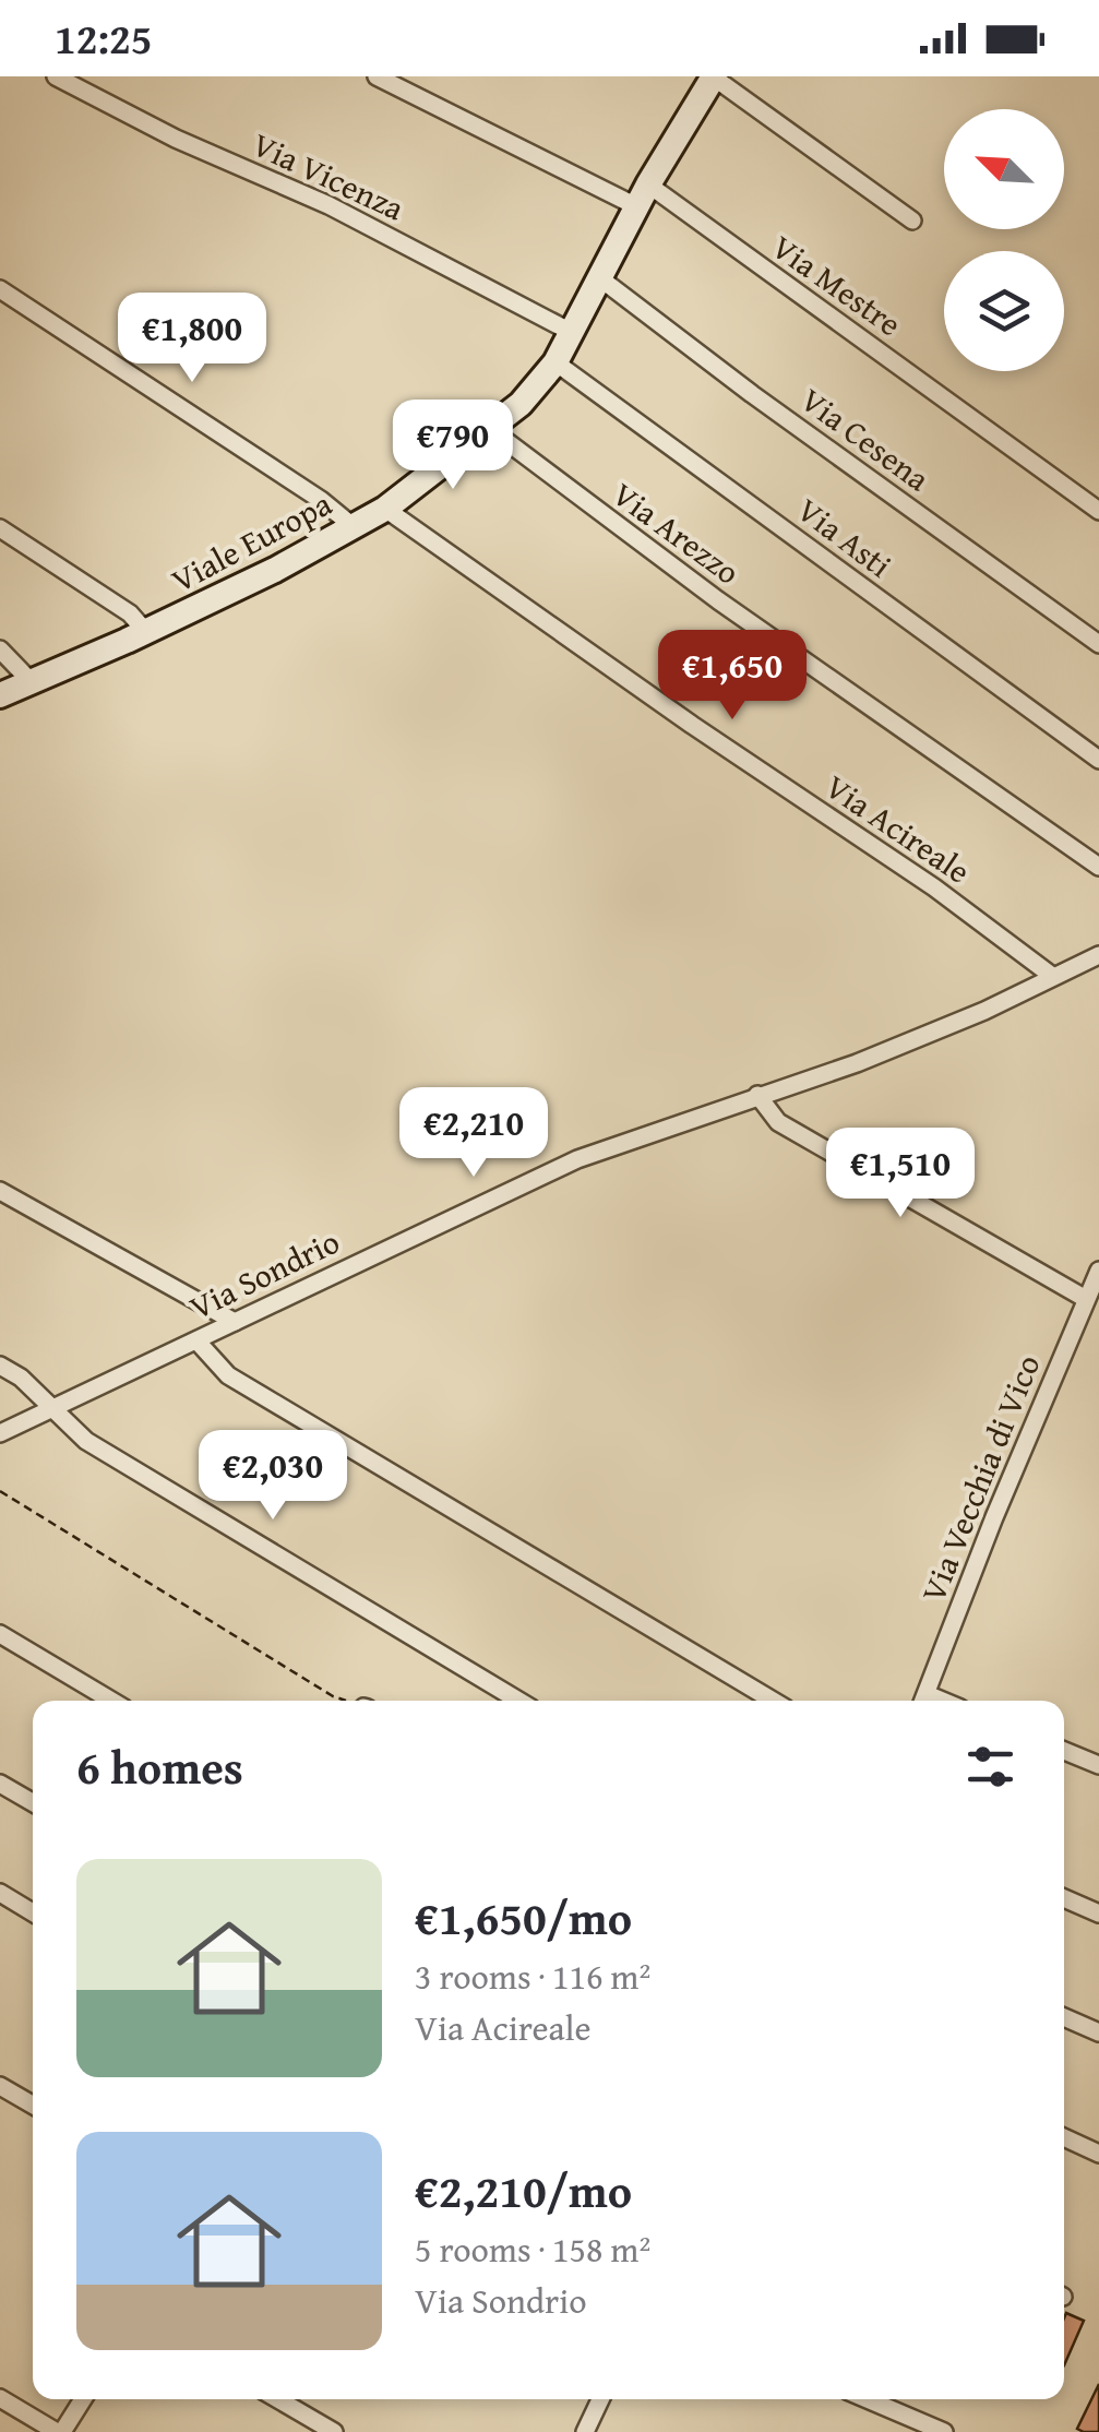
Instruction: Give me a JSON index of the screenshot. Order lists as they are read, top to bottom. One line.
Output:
{"streets":{"street":["Via Vicenza","Via Mestre","Via Cesena","Via Arezzo","Via Asti","Viale Europa","Via Acireale","Via Sondrio","Via Vecchia di Vico"]},"crossings":[["Via Vicenza","Viale Europa"],["Via Mestre","Viale Europa"],["Via Cesena","Viale Europa"],["Via Arezzo","Viale Europa"],["Via Asti","Viale Europa"],["Viale Europa","Via Acireale"],["Via Acireale","Via Sondrio"]],"north":"top left","page":{"status":"12:25","price":["€1,800","€790","€1,650","€2,210","€1,510","€2,030"],"heading":"6 homes","list":[{"name":"€1,650/mo","note":"3 rooms · 116 m² · Via Acireale"},{"name":"€2,210/mo","note":"5 rooms · 158 m² · Via Sondrio"}]}}
